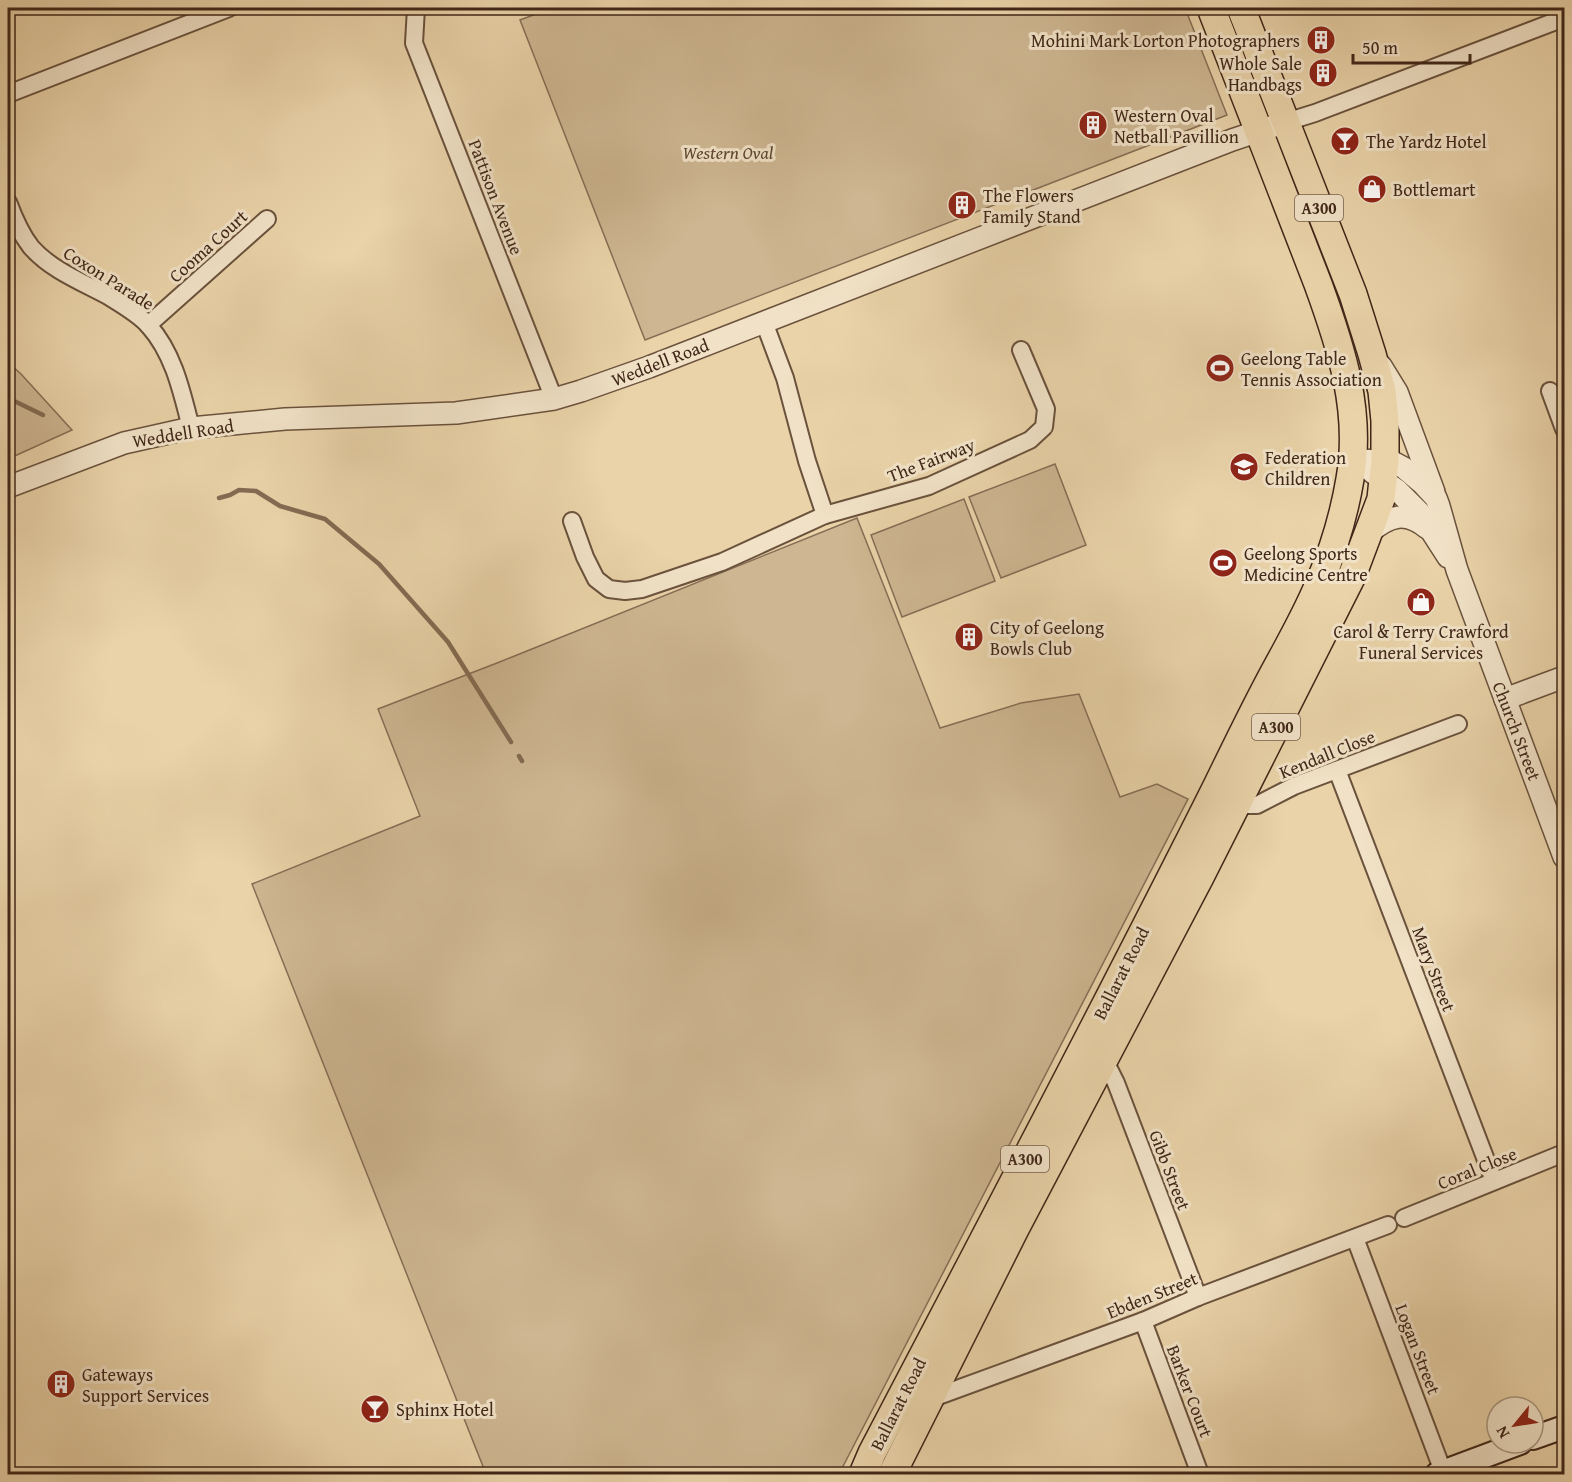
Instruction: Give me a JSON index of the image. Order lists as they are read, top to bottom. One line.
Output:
{"streets":{"highway":["A300","Ballarat Road"],"street":["Pattison Avenue","Cooma Court","Coxon Parade","Weddell Road","The Fairway","Church Street","Kendall Close","Mary Street","Coral Close","Gibb Street","Ebden Street","Logan Street","Barker Court"]},"crossings":[["Pattison Avenue","Weddell Road"],["A300","Weddell Road"],["A300","Church Street"],["A300","Ballarat Road"],["Cooma Court","Coxon Parade"],["Coxon Parade","Weddell Road"],["Church Street","Ballarat Road"],["Kendall Close","Mary Street"],["Kendall Close","Ballarat Road"],["Mary Street","Coral Close"],["Ballarat Road","Gibb Street"],["Ballarat Road","Ebden Street"],["Gibb Street","Ebden Street"],["Ebden Street","Logan Street"],["Ebden Street","Barker Court"]],"parks":["Western Oval"],"places":{"building":["Mohini Mark Lorton Photographers","Whole Sale Handbags","Western Oval Netball Pavillion","The Flowers Family Stand","City of Geelong Bowls Club","Gateways Support Services"],"bar":["The Yardz Hotel","Sphinx Hotel"],"shop":["Bottlemart","Carol & Terry Crawford Funeral Services"],"sports":["Geelong Table Tennis Association","Geelong Sports Medicine Centre"],"school or university":["Federation Children"]},"scale_bar":"50 m","north":"bottom left"}
